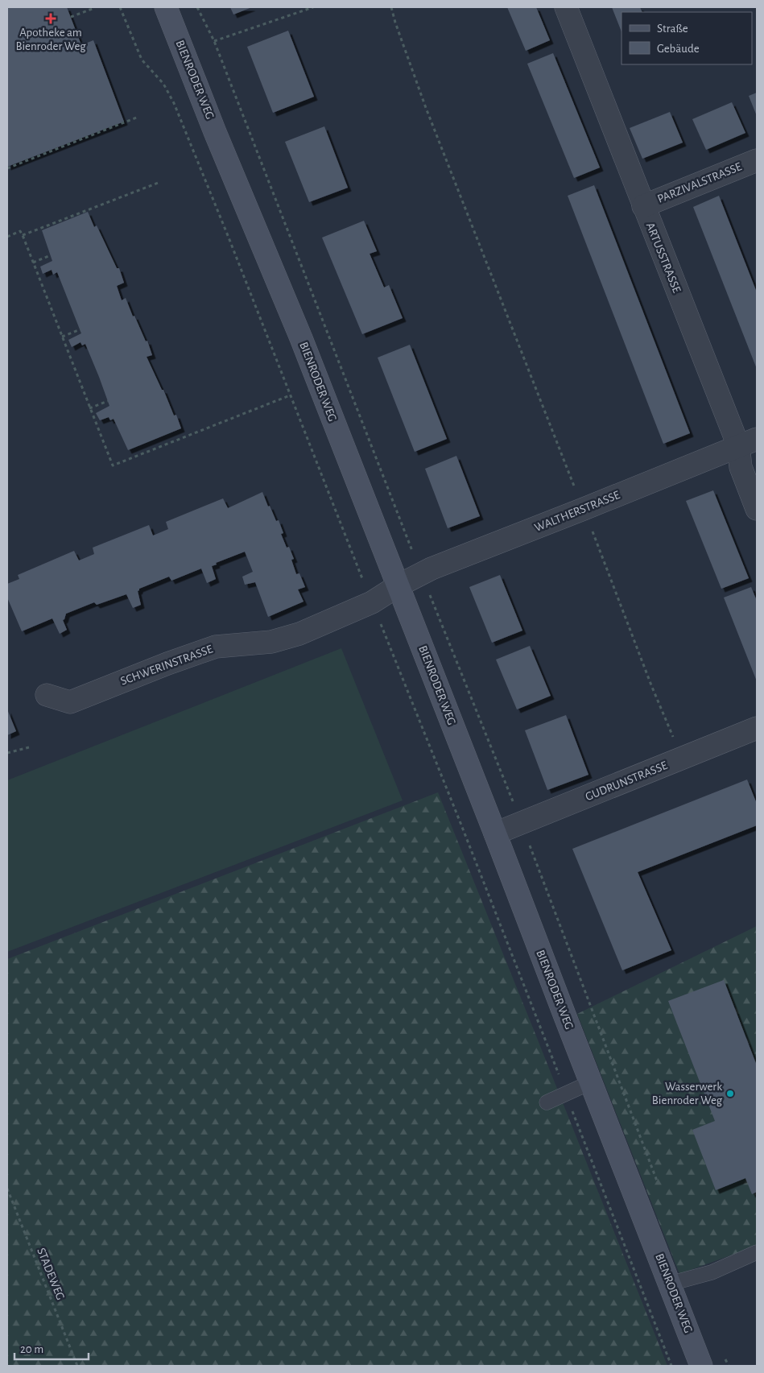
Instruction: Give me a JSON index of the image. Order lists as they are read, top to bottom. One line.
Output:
{"streets":{"main road":["BIENRODER WEG"],"street":["PARZIVALSTRASSE","ARTUSSTRASSE","WALTHERSTRASSE","SCHWERINSTRASSE","GUDRUNSTRASSE"],"path":["STADEWEG"]},"crossings":[["BIENRODER WEG","WALTHERSTRASSE"],["BIENRODER WEG","SCHWERINSTRASSE"],["BIENRODER WEG","GUDRUNSTRASSE"],["PARZIVALSTRASSE","ARTUSSTRASSE"],["ARTUSSTRASSE","WALTHERSTRASSE"],["WALTHERSTRASSE","SCHWERINSTRASSE"]],"places":{"health":["Apotheke am Bienroder Weg"],"other":["Wasserwerk Bienroder Weg"]},"legend":["Straße","Gebäude"],"scale_bar":"20 m"}
